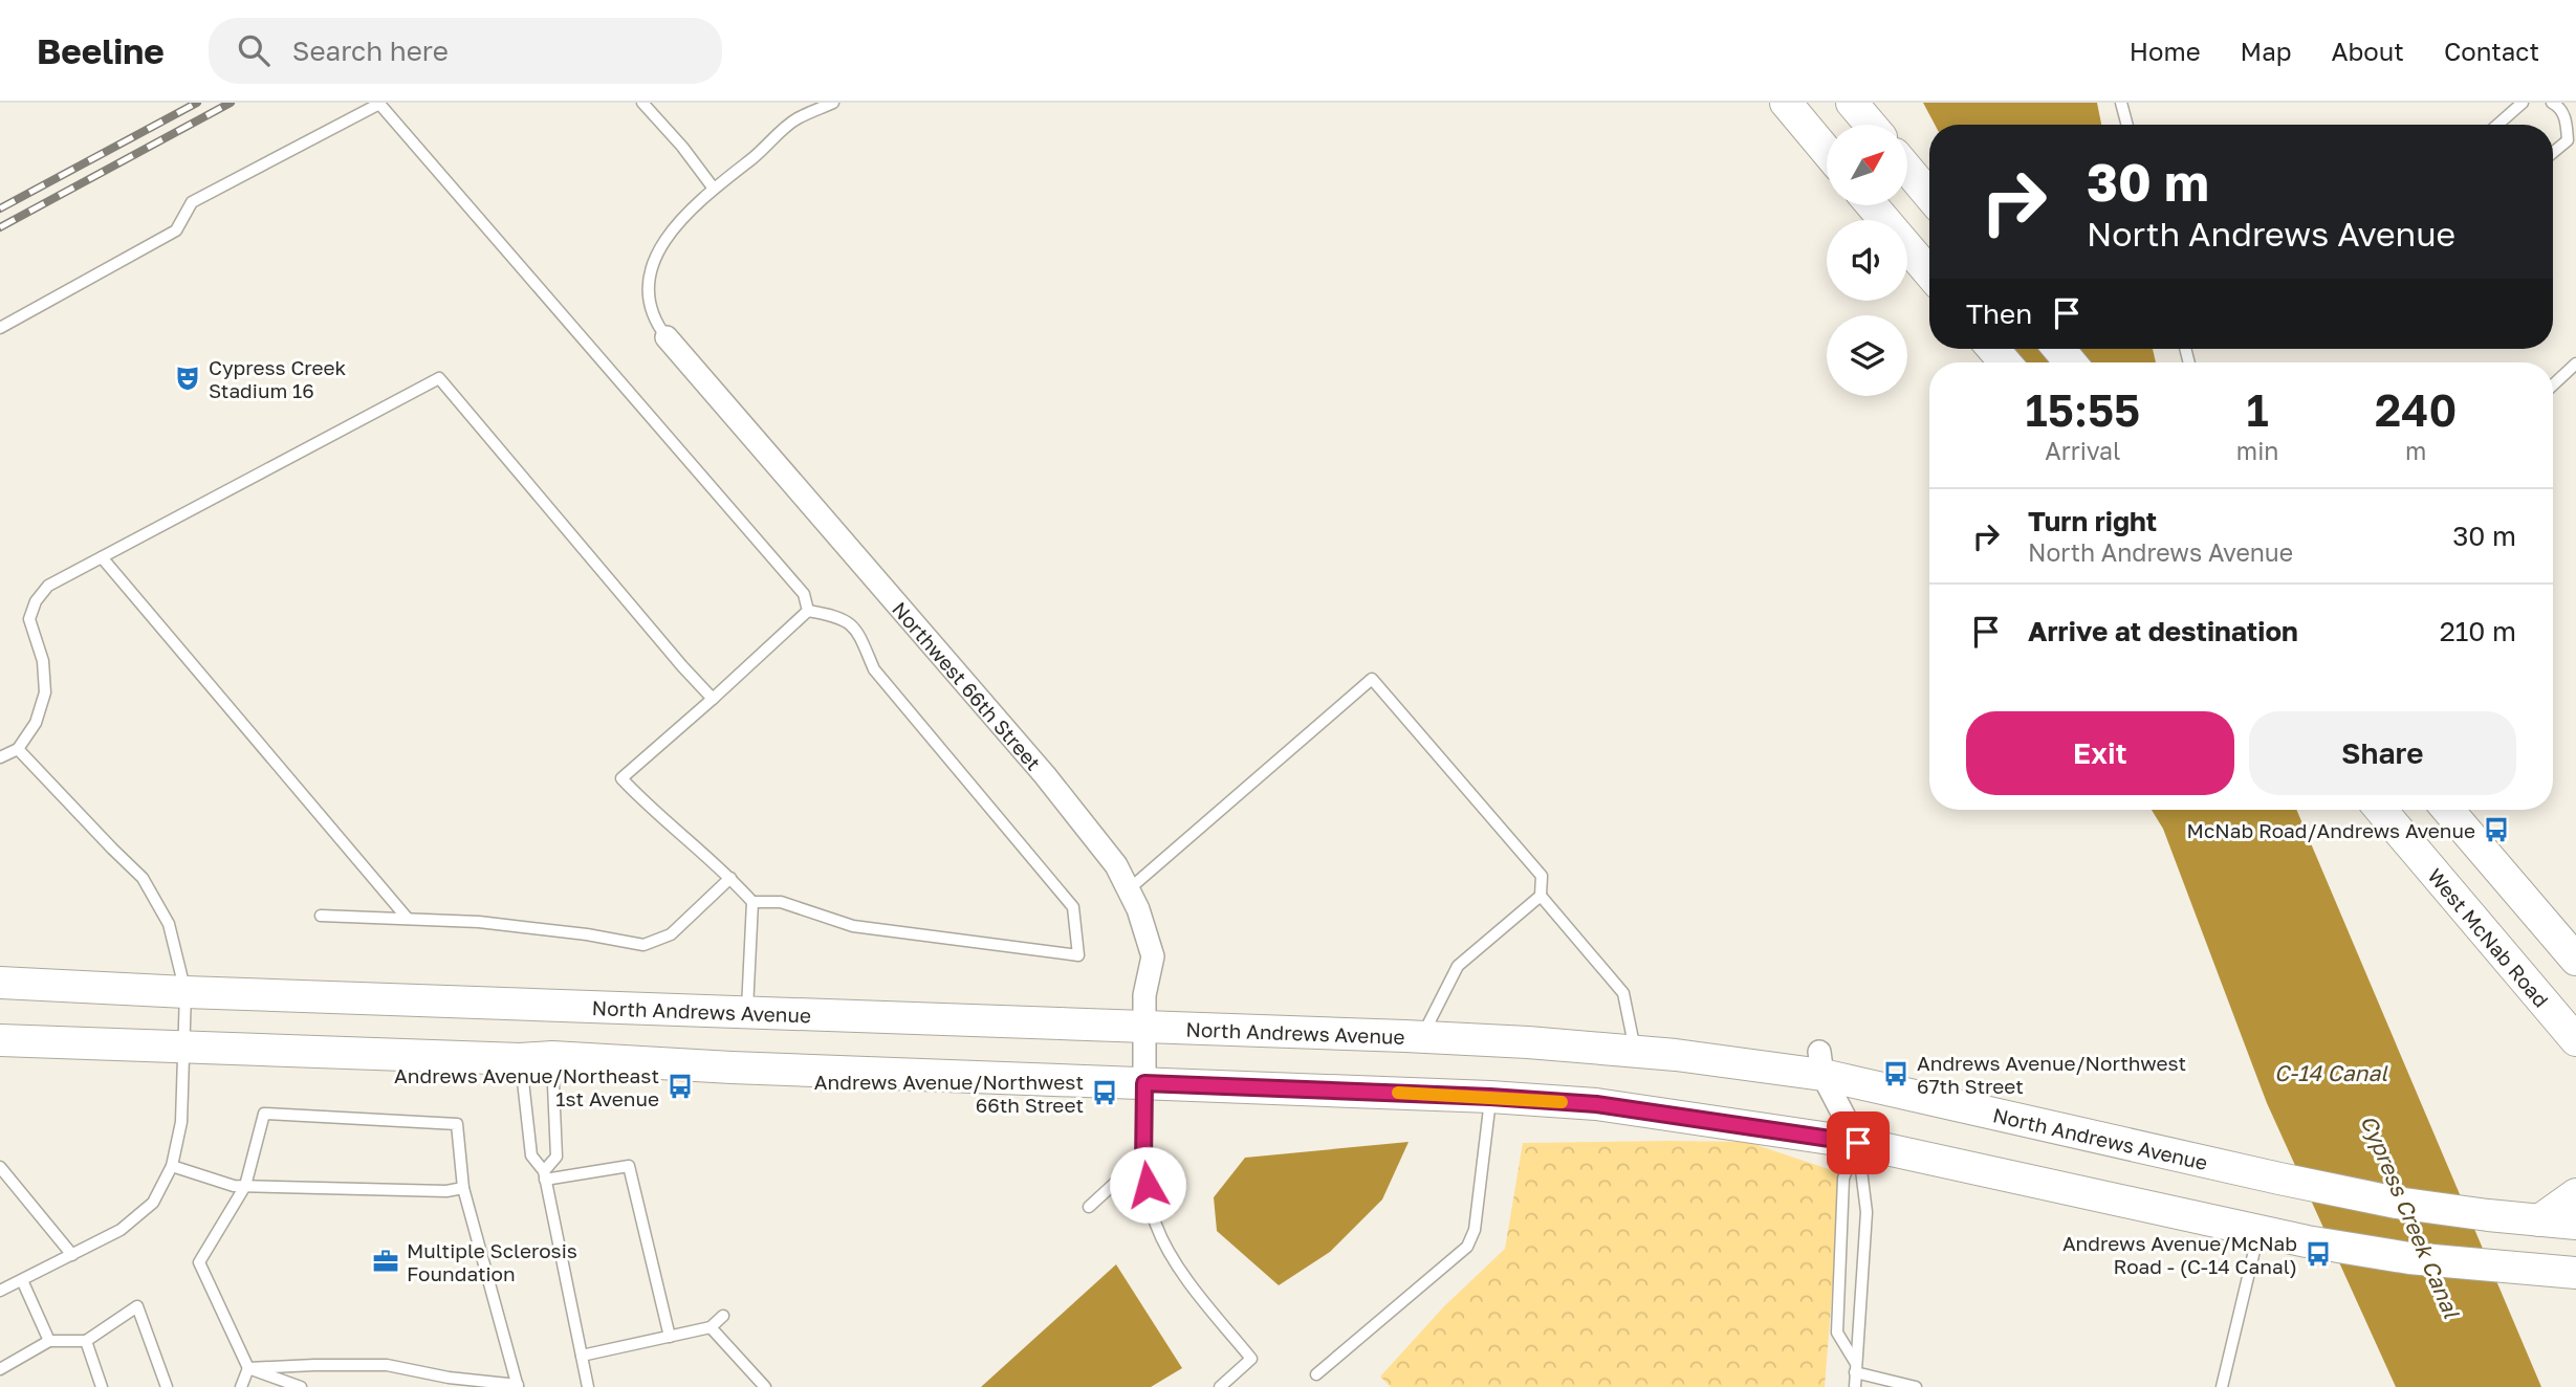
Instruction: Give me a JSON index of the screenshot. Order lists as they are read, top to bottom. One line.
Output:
{"streets":{"main road":["West McNab Road","North Andrews Avenue"],"street":["Northwest 66th Street"]},"crossings":[["Northwest 66th Street","North Andrews Avenue"]],"water":["C-14 Canal","Cypress Creek Canal"],"places":{"theatre":["Cypress Creek Stadium 16"],"bus stop":["McNab Road/Andrews Avenue","Andrews Avenue/Northwest 67th Street","Andrews Avenue/Northeast 1st Avenue","Andrews Avenue/Northwest 66th Street","Andrews Avenue/McNab Road - (C-14 Canal)"],"office":["Multiple Sclerosis Foundation"]},"north":"top right","page":{"header":"Beeline","search":"Search here","nav":["Home","Map","About","Contact"],"turn":["30 m","North Andrews Avenue"],"then":"Then","eta":["15:55","Arrival","1","min","240","m"],"list":[{"name":"Turn right","note":"North Andrews Avenue","value":"30 m"},{"name":"Arrive at destination","value":"210 m"}],"buttons":["Exit","Share"]}}
